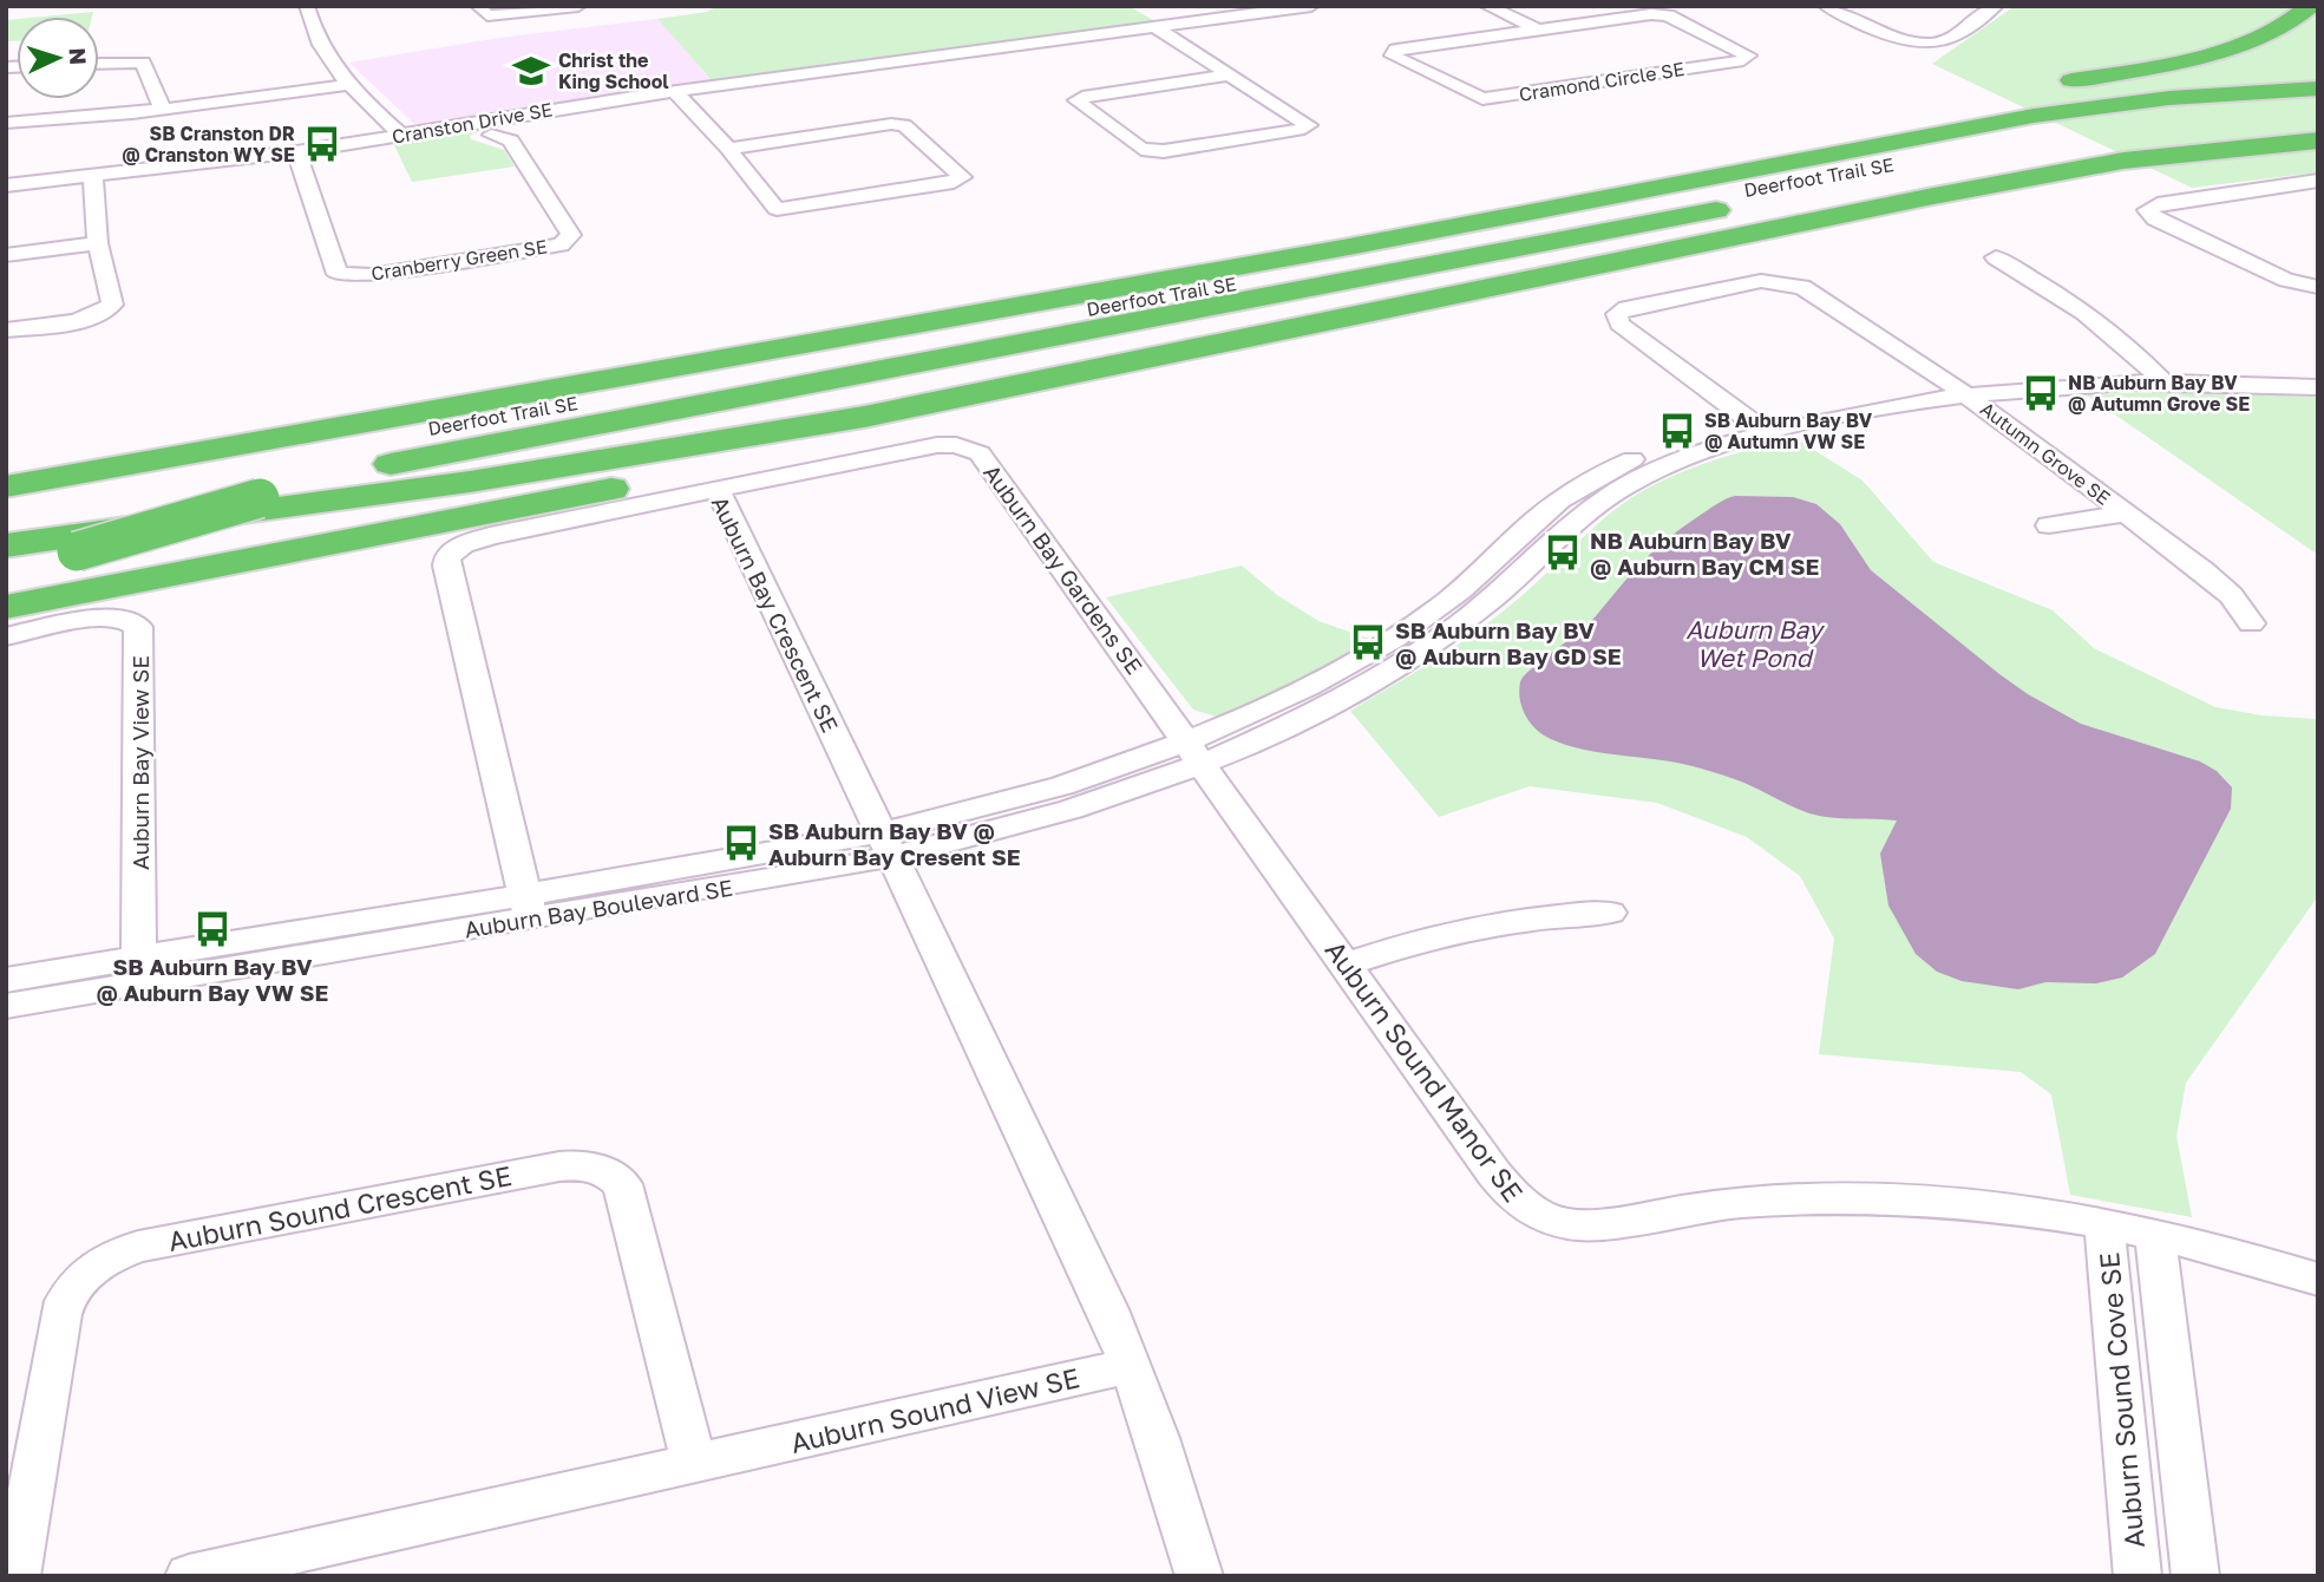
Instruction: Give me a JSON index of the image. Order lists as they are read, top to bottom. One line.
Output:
{"streets":{"highway":["Deerfoot Trail SE"],"street":["Cramond Circle SE","Cranston Drive SE","Cranberry Green SE","Autumn Grove SE","Auburn Bay Gardens SE","Auburn Bay Crescent SE","Auburn Bay View SE","Auburn Bay Boulevard SE","Auburn Sound Manor SE","Auburn Sound Crescent SE","Auburn Sound Cove SE","Auburn Sound View SE"]},"crossings":[["Cranston Drive SE","Cranberry Green SE"],["Autumn Grove SE","Auburn Bay Boulevard SE"],["Auburn Bay Gardens SE","Auburn Bay Crescent SE"],["Auburn Bay Gardens SE","Auburn Bay Boulevard SE"],["Auburn Bay Gardens SE","Auburn Sound Manor SE"],["Auburn Bay Crescent SE","Auburn Bay Boulevard SE"],["Auburn Bay View SE","Auburn Bay Boulevard SE"],["Auburn Bay Boulevard SE","Auburn Sound Manor SE"],["Auburn Sound Manor SE","Auburn Sound Cove SE"],["Auburn Sound Crescent SE","Auburn Sound View SE"]],"water":["Auburn Bay Wet Pond"],"places":{"school or university":["Christ the King School"],"bus stop":["SB Cranston DR @ Cranston WY SE","NB Auburn Bay BV @ Autumn Grove SE","SB Auburn Bay BV @ Autumn VW SE","NB Auburn Bay BV @ Auburn Bay CM SE","SB Auburn Bay BV @ Auburn Bay GD SE","SB Auburn Bay BV @ Auburn Bay Cresent SE","SB Auburn Bay BV @ Auburn Bay VW SE"]},"north":"right"}
